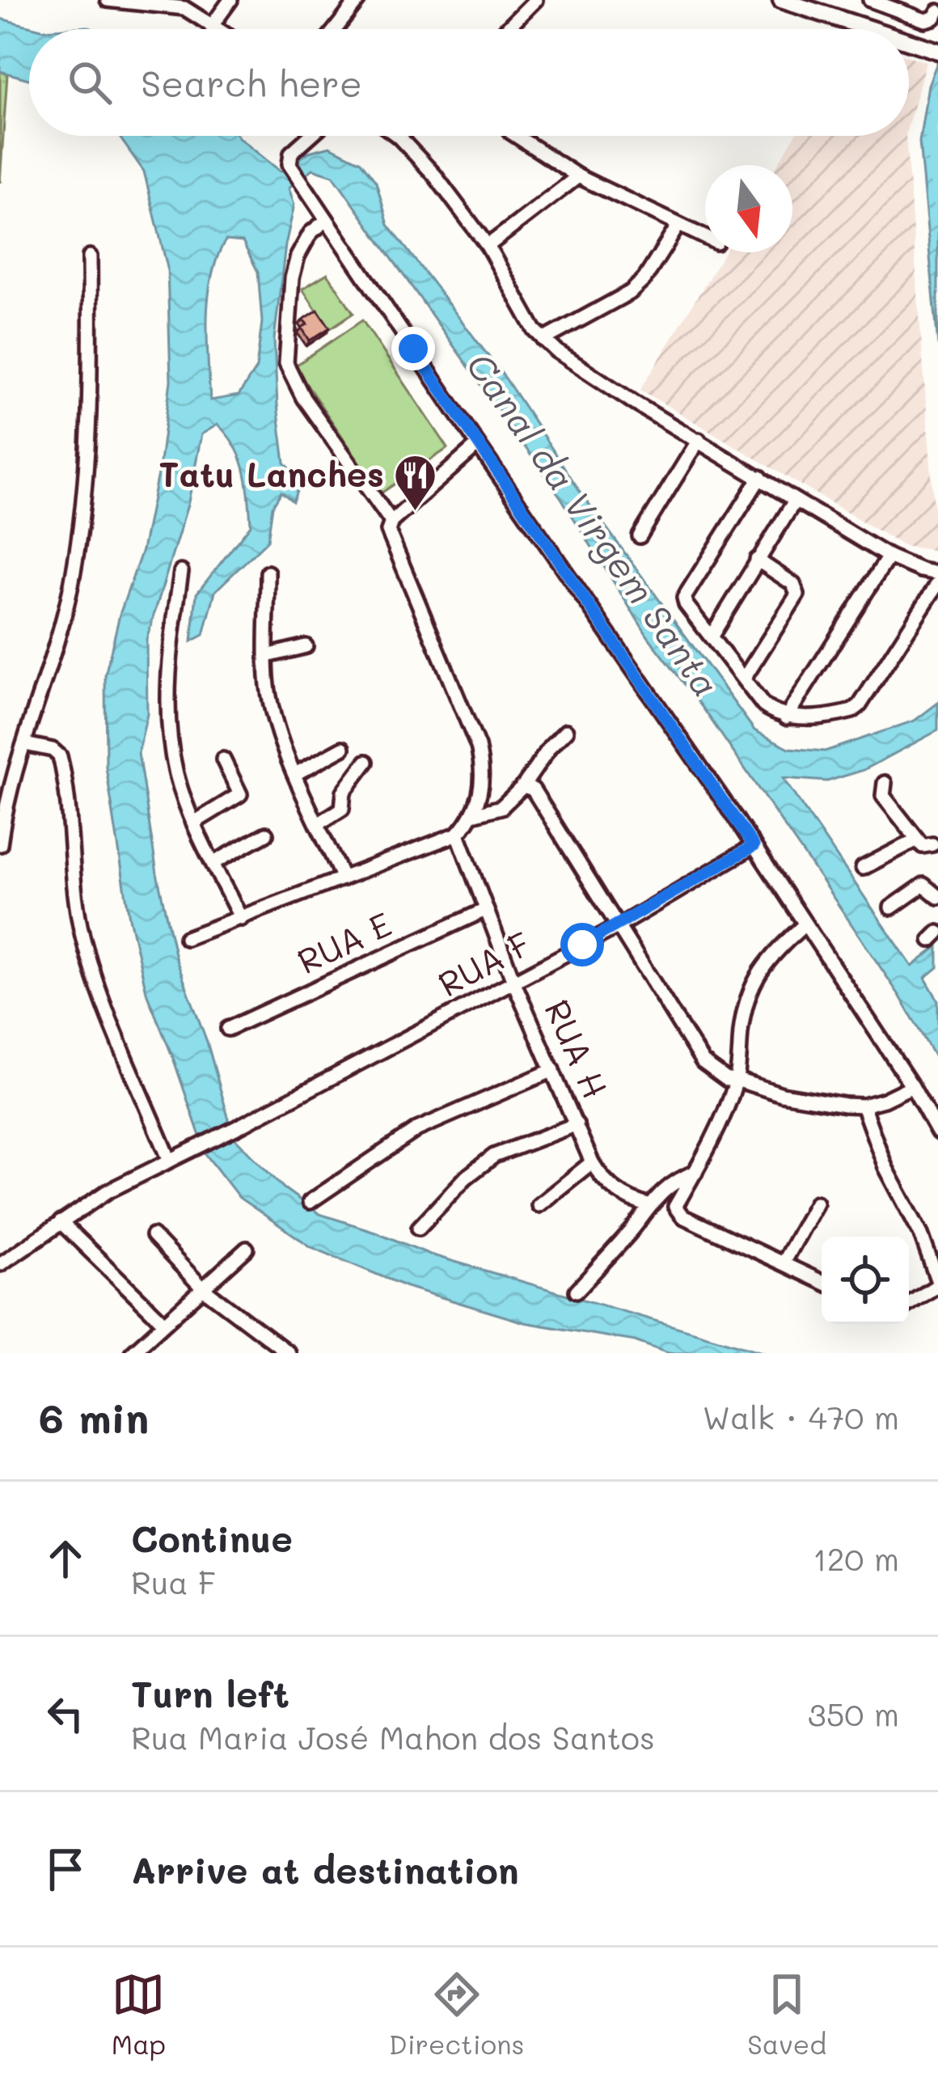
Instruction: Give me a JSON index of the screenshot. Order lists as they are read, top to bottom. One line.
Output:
{"streets":{"street":["RUA E","RUA F","RUA H"]},"crossings":[["RUA E","RUA H"],["RUA F","RUA H"]],"water":["Canal da Virgem Santa"],"places":{"restaurant":["Tatu Lanches"]},"north":"bottom","page":{"search":"Search here","heading":["6 min","Walk · 470 m"],"list":[["Continue","Rua F","120 m"],["Turn left","Rua Maria José Mahon dos Santos","350 m"],"Arrive at destination"],"nav":["Map","Directions","Saved"]}}
